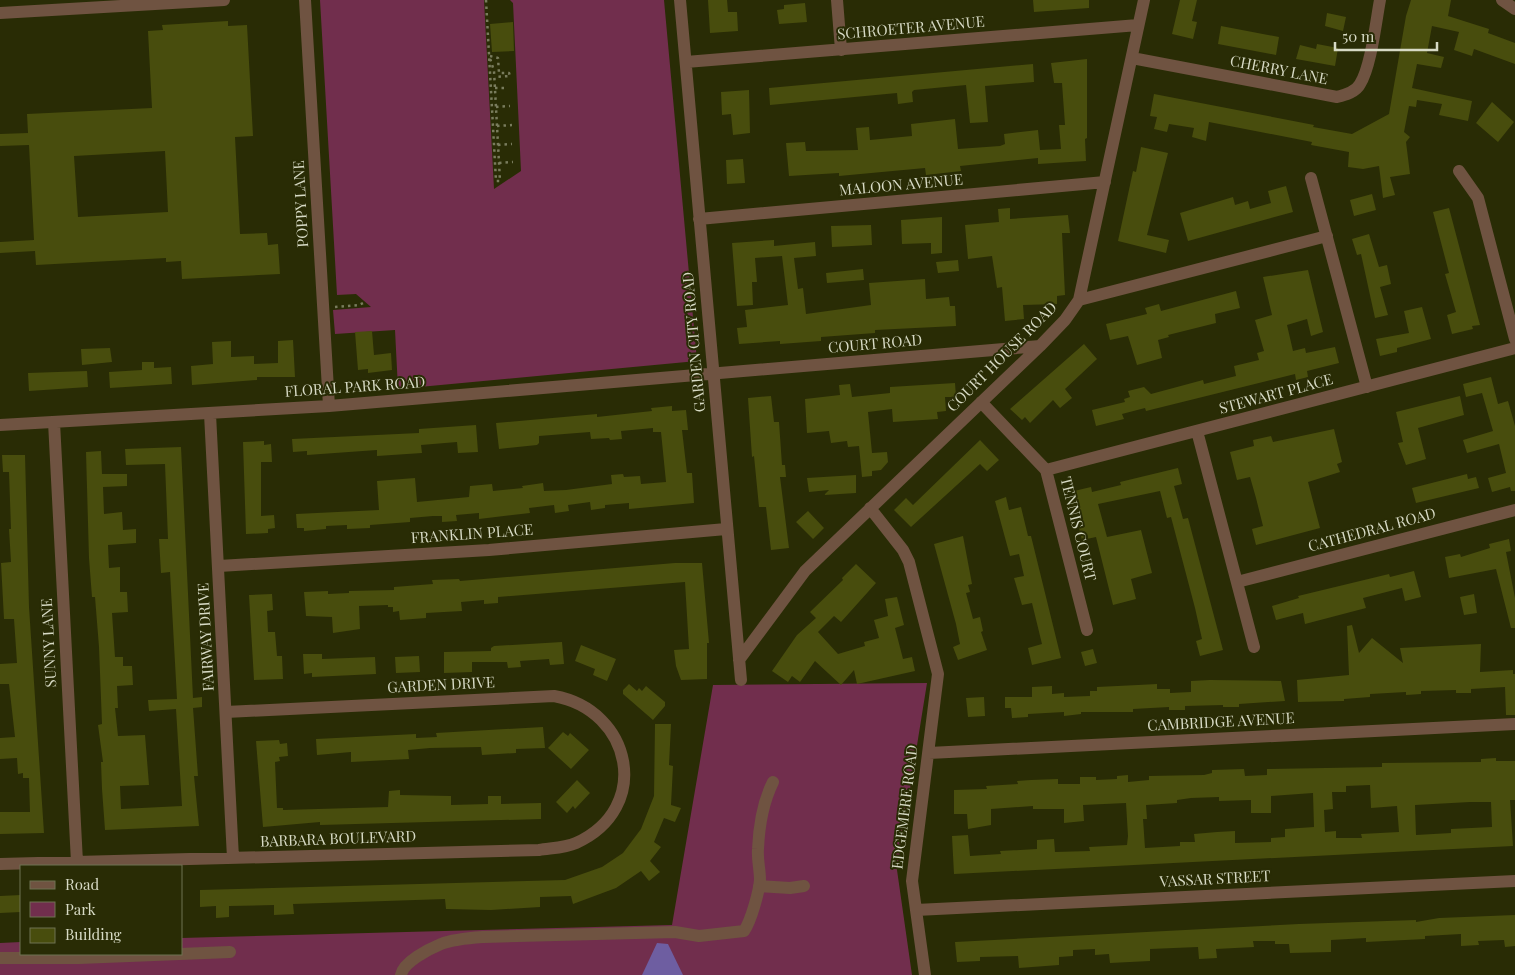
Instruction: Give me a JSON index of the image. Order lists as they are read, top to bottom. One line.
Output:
{"streets":{"street":["SCHROETER AVENUE","CHERRY LANE","MALOON AVENUE","POPPY LANE","GARDEN CITY ROAD","COURT ROAD","COURT HOUSE ROAD","FLORAL PARK ROAD","STEWART PLACE","TENNIS COURT","CATHEDRAL ROAD","FRANKLIN PLACE","FAIRWAY DRIVE","SUNNY LANE","GARDEN DRIVE","CAMBRIDGE AVENUE","EDGEMERE ROAD","BARBARA BOULEVARD","VASSAR STREET"]},"crossings":[["SCHROETER AVENUE","GARDEN CITY ROAD"],["SCHROETER AVENUE","COURT HOUSE ROAD"],["CHERRY LANE","COURT HOUSE ROAD"],["MALOON AVENUE","GARDEN CITY ROAD"],["MALOON AVENUE","COURT HOUSE ROAD"],["POPPY LANE","FLORAL PARK ROAD"],["GARDEN CITY ROAD","COURT ROAD"],["GARDEN CITY ROAD","COURT HOUSE ROAD"],["GARDEN CITY ROAD","FLORAL PARK ROAD"],["GARDEN CITY ROAD","FRANKLIN PLACE"],["COURT ROAD","COURT HOUSE ROAD"],["COURT ROAD","FLORAL PARK ROAD"],["COURT HOUSE ROAD","TENNIS COURT"],["COURT HOUSE ROAD","EDGEMERE ROAD"],["FLORAL PARK ROAD","FAIRWAY DRIVE"],["FLORAL PARK ROAD","SUNNY LANE"],["STEWART PLACE","TENNIS COURT"],["FRANKLIN PLACE","FAIRWAY DRIVE"],["FAIRWAY DRIVE","GARDEN DRIVE"],["FAIRWAY DRIVE","BARBARA BOULEVARD"],["SUNNY LANE","BARBARA BOULEVARD"],["GARDEN DRIVE","BARBARA BOULEVARD"],["CAMBRIDGE AVENUE","EDGEMERE ROAD"],["EDGEMERE ROAD","VASSAR STREET"]],"legend":["Road","Park","Building"],"scale_bar":"50 m"}
